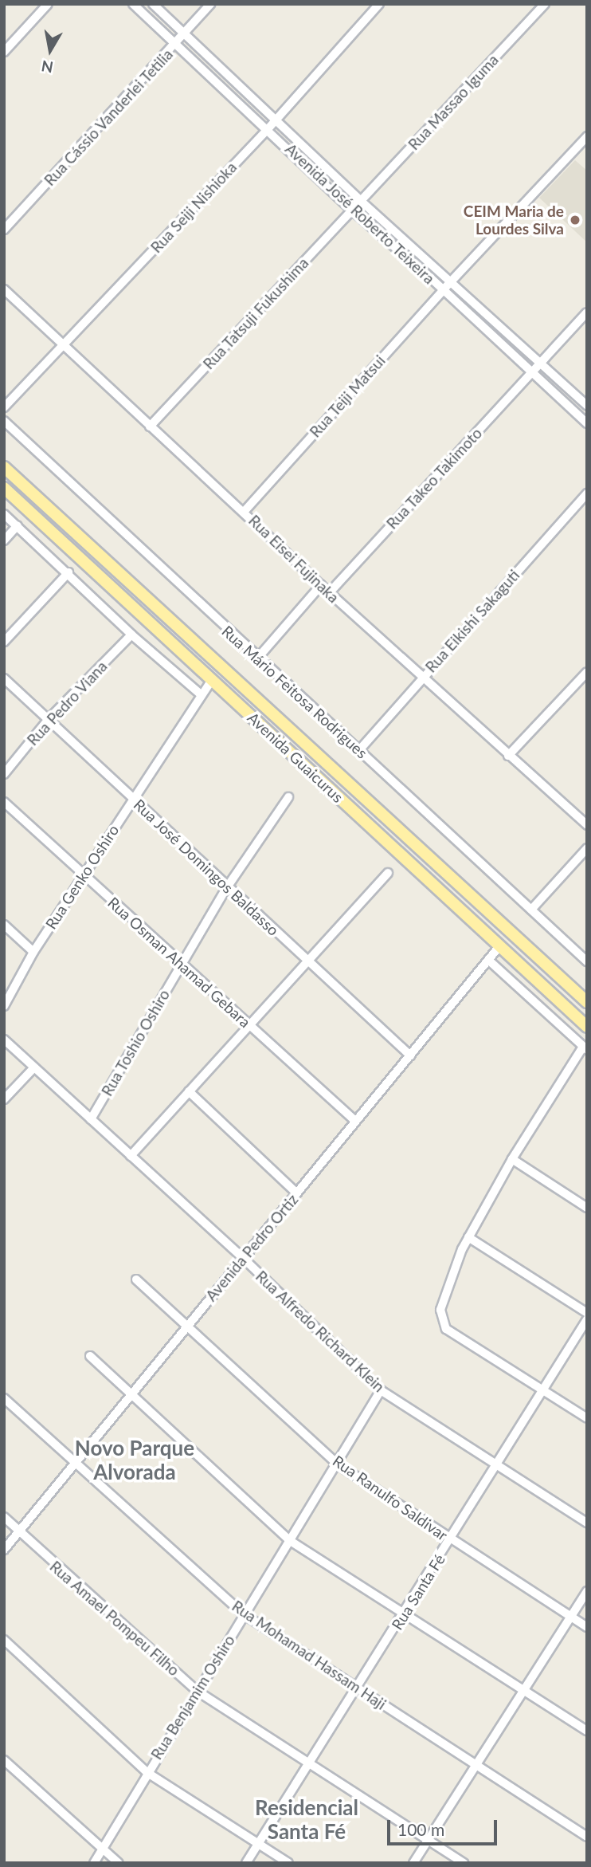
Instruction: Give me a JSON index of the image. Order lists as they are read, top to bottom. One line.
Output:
{"streets":{"main road":["Avenida Guaicurus"],"street":["Rua Massao Iguma","Rua Cássio Vanderlei Tetilia","Rua Seiji Nishioka","Avenida José Roberto Teixeira","Rua Tatsuji Fukushima","Rua Teiji Matsui","Rua Takeo Takimoto","Rua Eisei Fujinaka","Rua Eikishi Sakaguti","Rua Mário Feitosa Rodrigues","Rua Pedro Viana","Rua José Domingos Baldasso","Rua Genko Oshiro","Rua Osman Ahamad Gebara","Rua Toshio Oshiro","Avenida Pedro Ortiz","Rua Alfredo Richard Klein","Rua Ranulfo Saldivar","Rua Santa Fé","Rua Amael Pompeu Filho","Rua Mohamad Hassam Haji","Rua Benjamim Oshiro"]},"crossings":[["Rua Massao Iguma","Avenida José Roberto Teixeira"],["Rua Massao Iguma","Rua Tatsuji Fukushima"],["Rua Cássio Vanderlei Tetilia","Avenida José Roberto Teixeira"],["Rua Seiji Nishioka","Avenida José Roberto Teixeira"],["Rua Seiji Nishioka","Rua Eisei Fujinaka"],["Avenida José Roberto Teixeira","Rua Tatsuji Fukushima"],["Avenida José Roberto Teixeira","Rua Teiji Matsui"],["Avenida José Roberto Teixeira","Rua Takeo Takimoto"],["Rua Tatsuji Fukushima","Rua Eisei Fujinaka"],["Rua Teiji Matsui","Rua Eisei Fujinaka"],["Rua Takeo Takimoto","Rua Eisei Fujinaka"],["Rua Eisei Fujinaka","Rua Eikishi Sakaguti"],["Rua Eikishi Sakaguti","Rua Mário Feitosa Rodrigues"],["Rua Pedro Viana","Rua José Domingos Baldasso"],["Avenida Guaicurus","Rua Genko Oshiro"],["Avenida Guaicurus","Avenida Pedro Ortiz"],["Rua José Domingos Baldasso","Rua Genko Oshiro"],["Rua José Domingos Baldasso","Rua Toshio Oshiro"],["Rua José Domingos Baldasso","Avenida Pedro Ortiz"],["Rua Genko Oshiro","Rua Osman Ahamad Gebara"],["Rua Osman Ahamad Gebara","Rua Toshio Oshiro"],["Rua Osman Ahamad Gebara","Avenida Pedro Ortiz"],["Rua Toshio Oshiro","Rua Alfredo Richard Klein"],["Avenida Pedro Ortiz","Rua Alfredo Richard Klein"],["Avenida Pedro Ortiz","Rua Ranulfo Saldivar"],["Avenida Pedro Ortiz","Rua Amael Pompeu Filho"],["Avenida Pedro Ortiz","Rua Mohamad Hassam Haji"],["Rua Alfredo Richard Klein","Rua Santa Fé"],["Rua Alfredo Richard Klein","Rua Benjamim Oshiro"],["Rua Ranulfo Saldivar","Rua Santa Fé"],["Rua Ranulfo Saldivar","Rua Benjamim Oshiro"],["Rua Santa Fé","Rua Amael Pompeu Filho"],["Rua Santa Fé","Rua Mohamad Hassam Haji"],["Rua Amael Pompeu Filho","Rua Benjamim Oshiro"],["Rua Mohamad Hassam Haji","Rua Benjamim Oshiro"]],"districts":["Novo Parque Alvorada","Residencial Santa Fé"],"places":["CEIM Maria de Lourdes Silva"],"scale_bar":"100 m","north":"bottom"}
